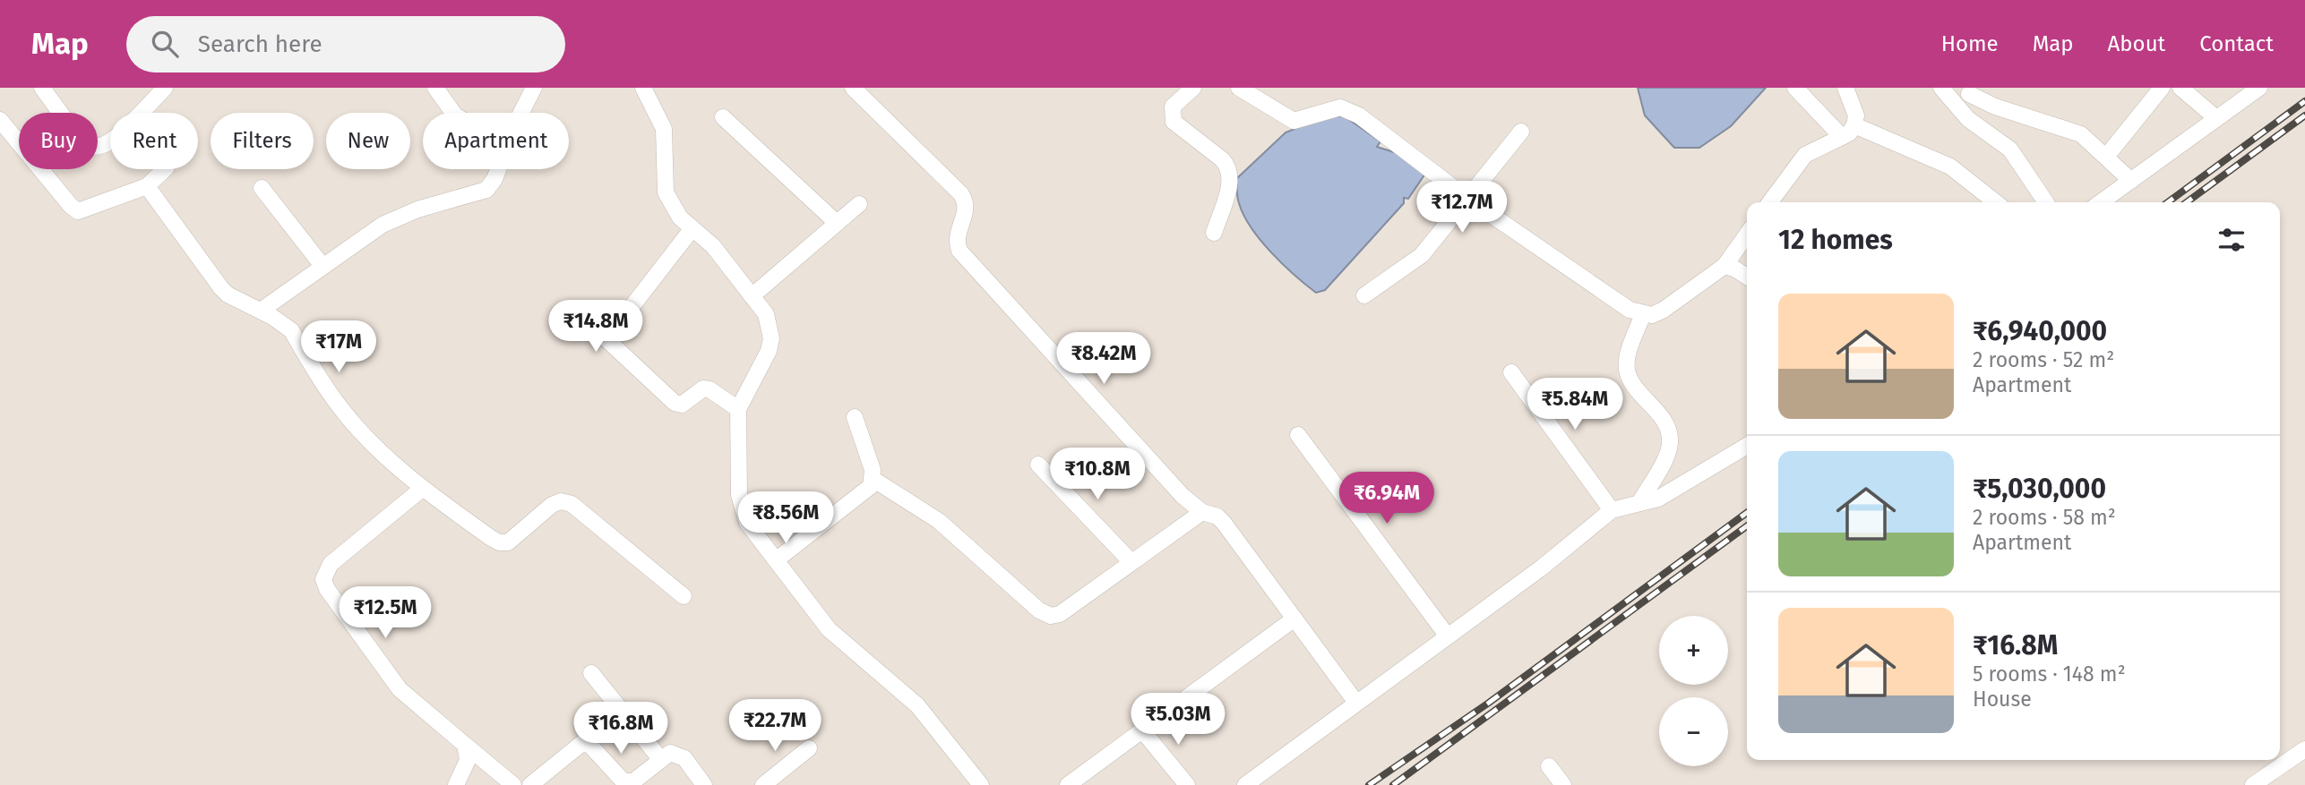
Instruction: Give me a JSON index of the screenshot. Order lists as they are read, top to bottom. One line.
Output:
{"page":{"header":"Map","search":"Search here","nav":["Home","Map","About","Contact"],"chip":["Buy","Rent","Filters","New","Apartment"],"price":["₹12.7M","₹14.8M","₹17M","₹8.42M","₹5.84M","₹10.8M","₹6.94M","₹8.56M","₹12.5M","₹5.03M","₹22.7M","₹16.8M"],"heading":"12 homes","list":[{"name":"₹6,940,000","note":"2 rooms · 52 m² · Apartment"},{"name":"₹5,030,000","note":"2 rooms · 58 m² · Apartment"},{"name":"₹16.8M","note":"5 rooms · 148 m² · House"}],"map_buttons":["+","−"]}}
